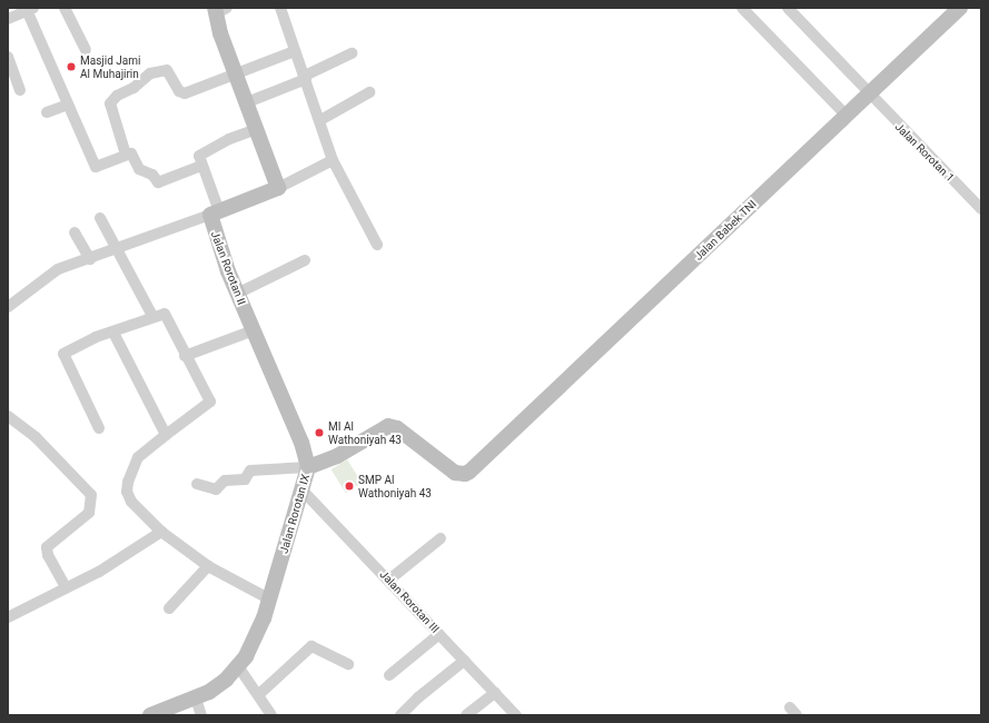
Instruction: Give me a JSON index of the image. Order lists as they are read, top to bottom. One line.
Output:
{"streets":{"street":["Jalan Rorotan 1","Jalan Babek TNI","Jalan Rorotan II","Jalan Rorotan IX","Jalan Rorotan III"]},"crossings":[["Jalan Rorotan 1","Jalan Babek TNI"],["Jalan Babek TNI","Jalan Rorotan IX"],["Jalan Rorotan II","Jalan Rorotan IX"],["Jalan Rorotan IX","Jalan Rorotan III"]],"places":["Masjid Jami Al Muhajirin","MI Al Wathoniyah 43","SMP Al Wathoniyah 43"]}
